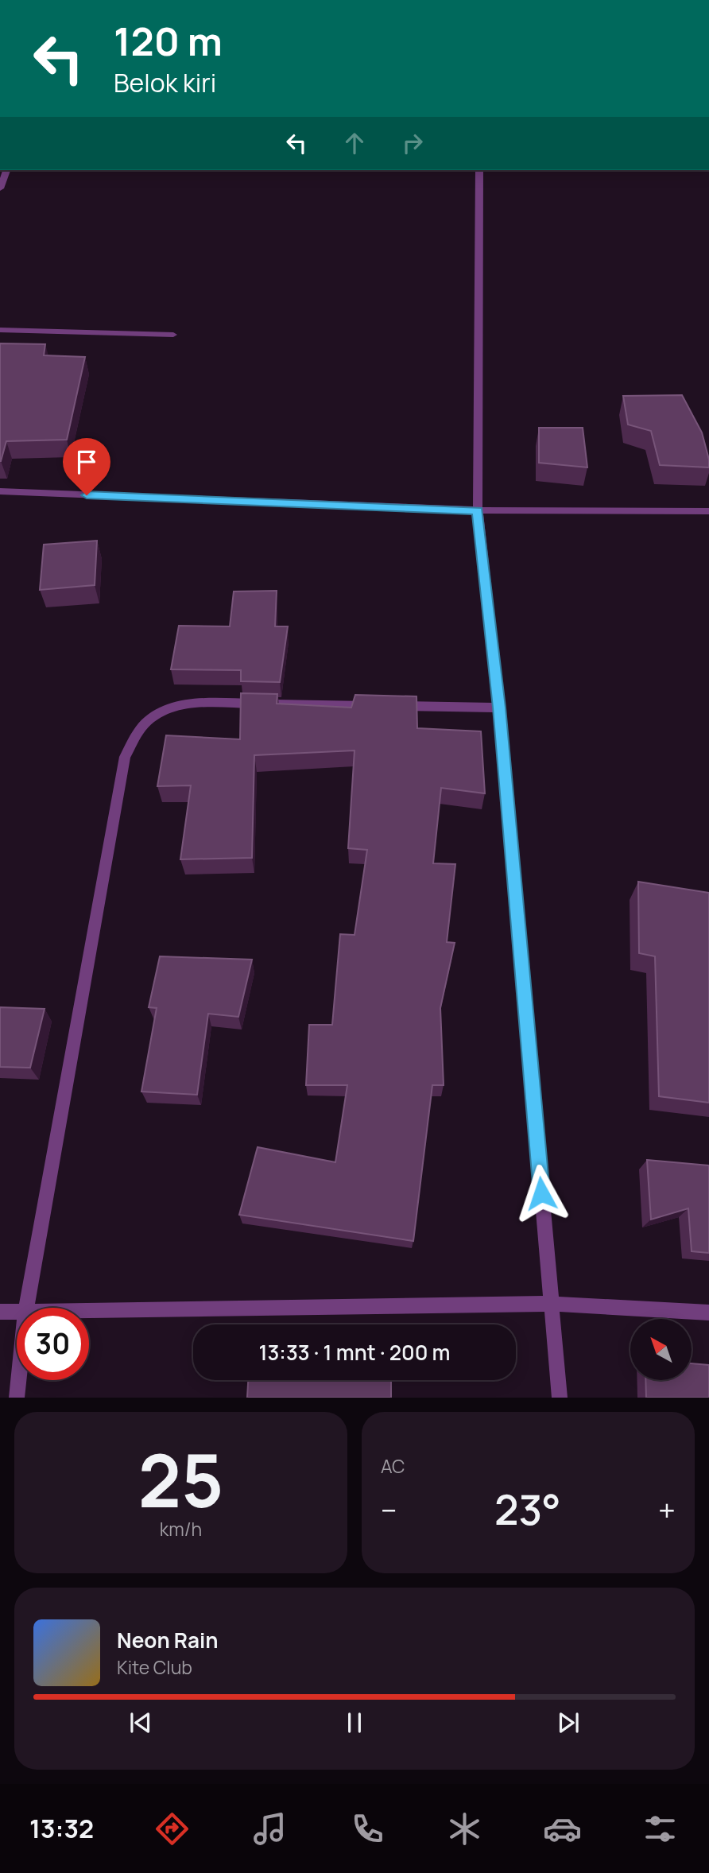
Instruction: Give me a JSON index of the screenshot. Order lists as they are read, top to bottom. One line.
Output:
{"north":"top left","page":{"turn":["120 m","Belok kiri"],"limit":"30","trip":"13:33 · 1 mnt · 200 m","tile":[["25","km/h"],"AC"],"heat":["−","23°","+"],"song":["Neon Rain","Kite Club"],"tabs":"13:32"}}
